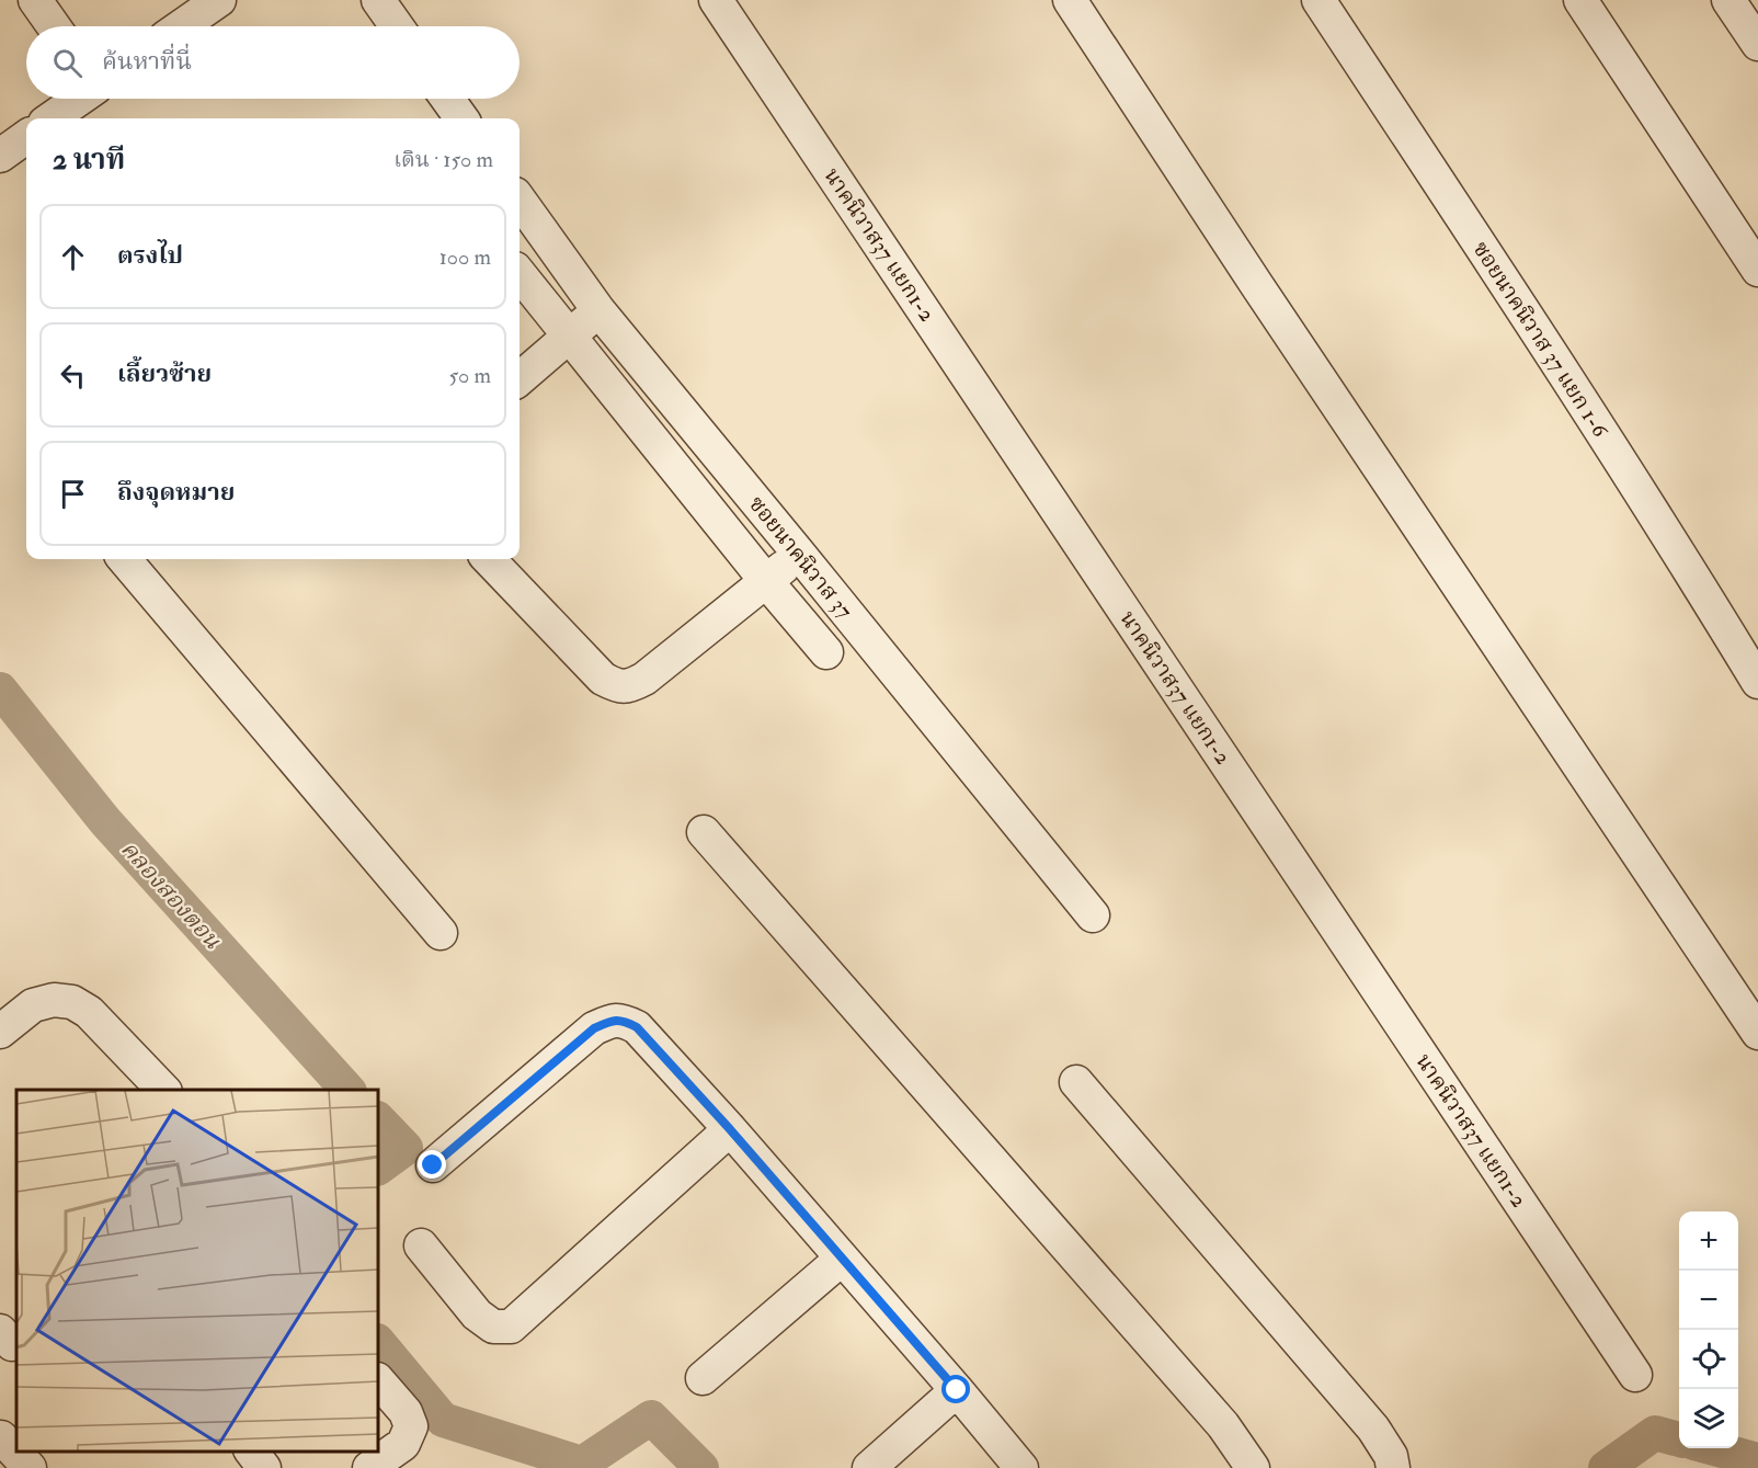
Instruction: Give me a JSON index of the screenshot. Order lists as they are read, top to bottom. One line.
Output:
{"streets":{"street":["นาคนิวาส37 แยก1-2","ซอยนาคนิวาส 37 แยก 1-6","ซอยนาคนิวาส 37"]},"water":["คลองสองตอน"],"page":{"search":"ค้นหาที่นี่","heading":["2 นาที","เดิน · 150 m"],"list":[["ตรงไป","100 m"],["เลี้ยวซ้าย","50 m"],"ถึงจุดหมาย"],"map_buttons":["+","−"]}}
